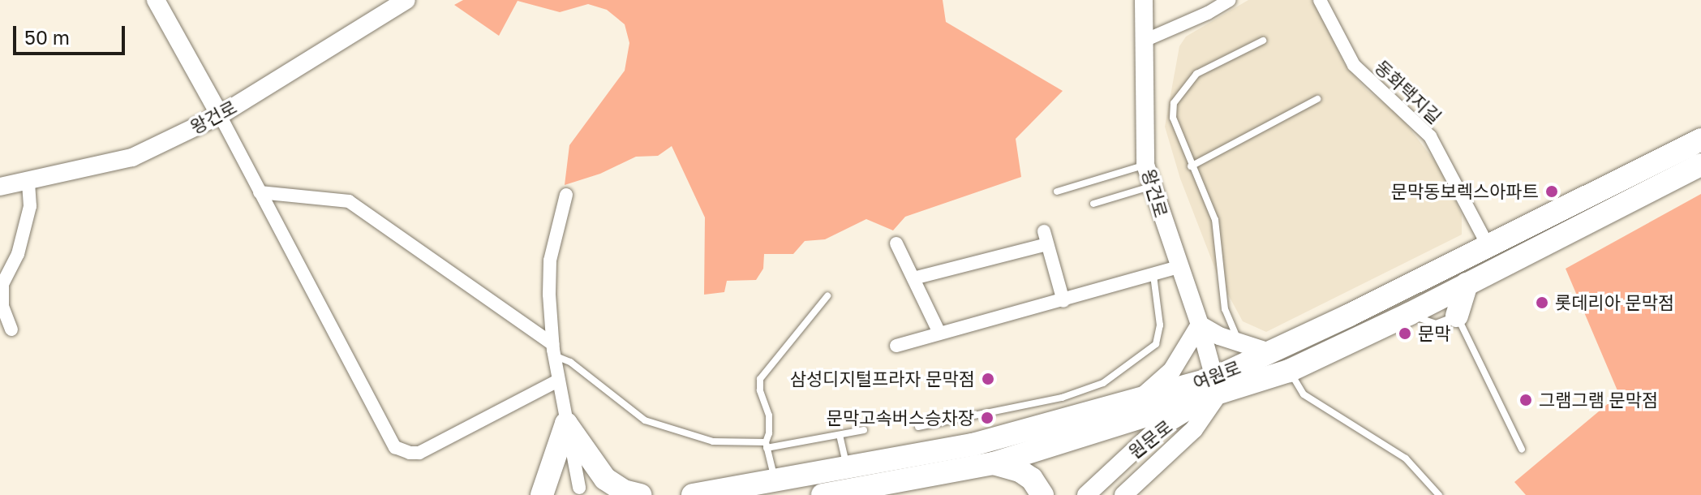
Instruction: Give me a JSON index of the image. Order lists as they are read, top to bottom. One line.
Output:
{"streets":{"highway":["여원로"],"street":["동화택지길","왕건로","원문로"]},"crossings":[["동화택지길","여원로"],["왕건로","여원로"],["왕건로","원문로"],["여원로","원문로"]],"places":["문막동보렉스아파트","롯데리아 문막점","문막","삼성디지털프라자 문막점","그램그램 문막점","문막고속버스승차장"],"scale_bar":"50 m"}
